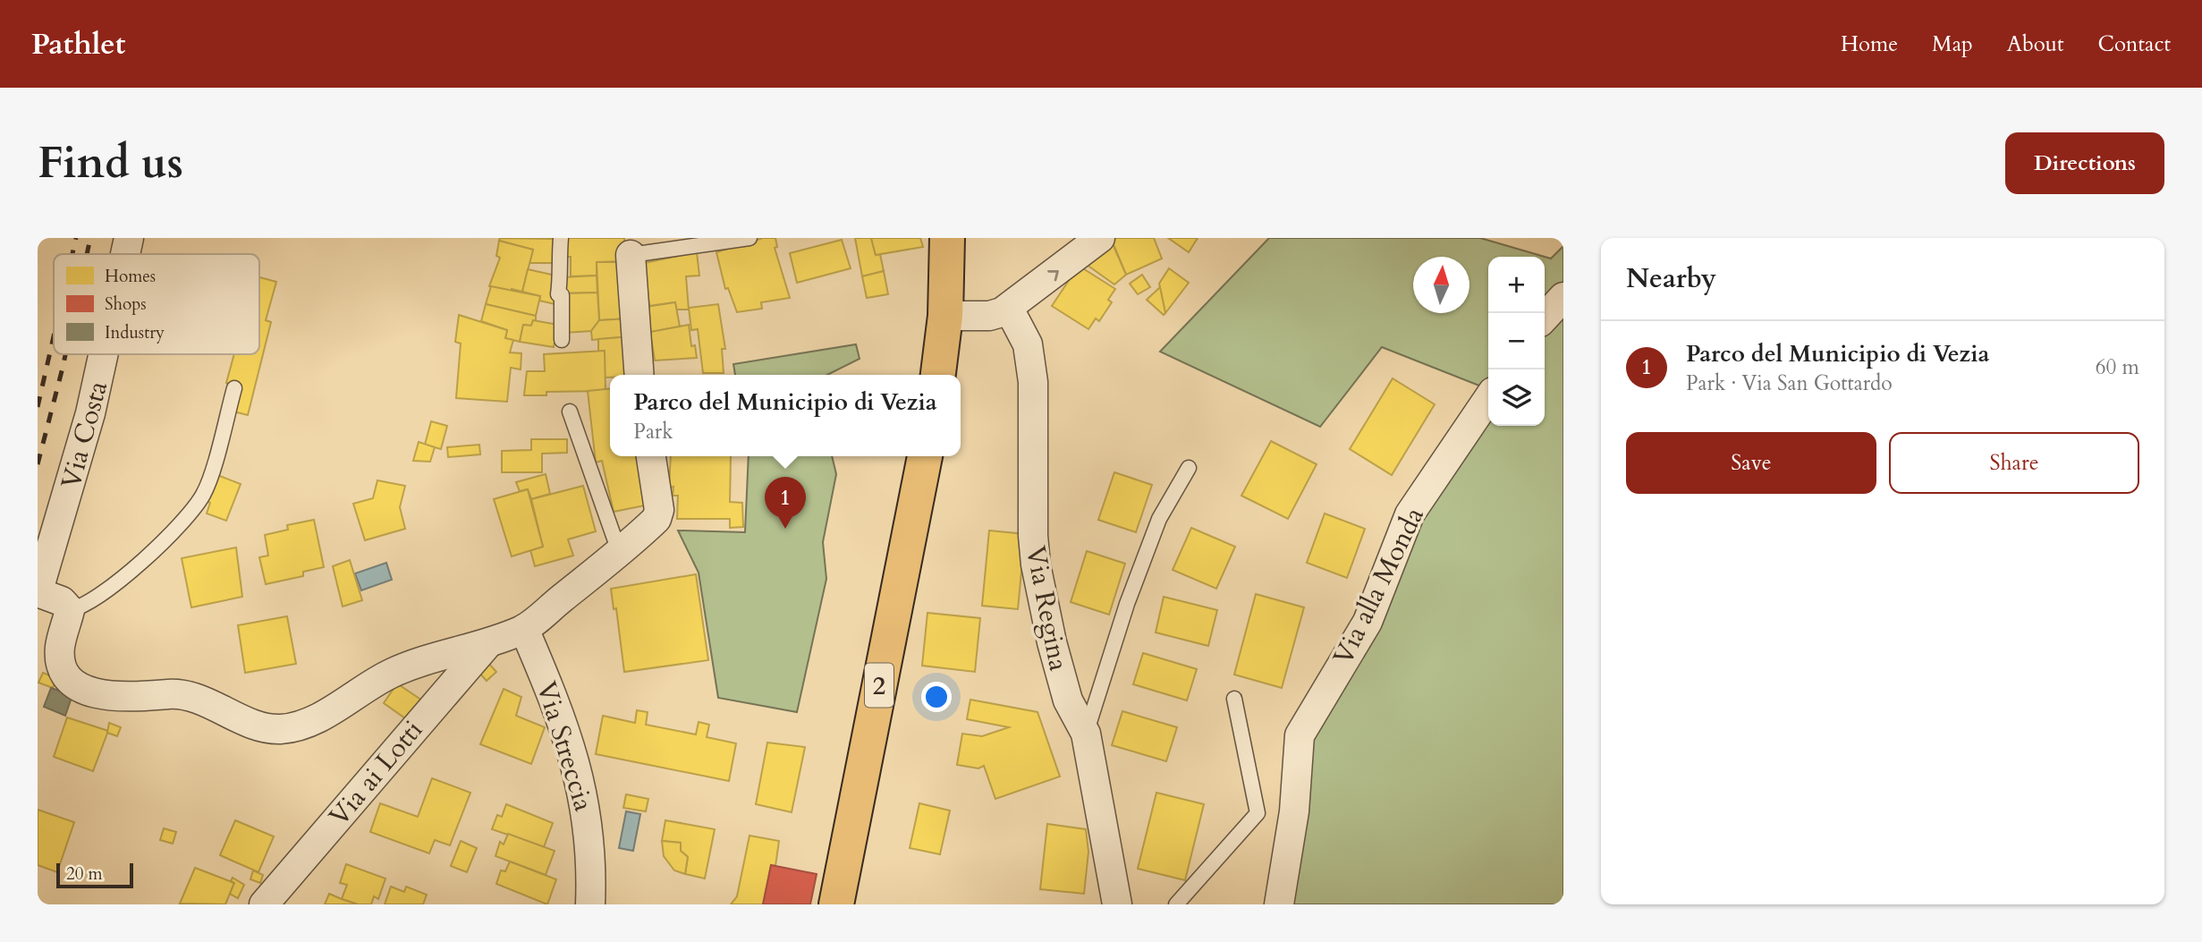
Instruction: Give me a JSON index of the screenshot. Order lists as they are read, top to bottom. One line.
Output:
{"streets":{"main road":["2"],"street":["Via Costa","Via alla Monda","Via Regina","Via Streccia","Via ai Lotti"]},"legend":["Homes","Shops","Industry"],"scale_bar":"20 m","north":"top","page":{"header":"Pathlet","nav":["Home","Map","About","Contact"],"buttons":["Directions",["Save","Share"]],"title":"Find us","heading":"Nearby","map_buttons":["+","−"],"list":[{"mark":"1","name":"Parco del Municipio di Vezia","note":"Park · Via San Gottardo","value":"60 m"}],"popup":["Parco del Municipio di Vezia","Park"],"pins":"1","scale":"20 m"}}
